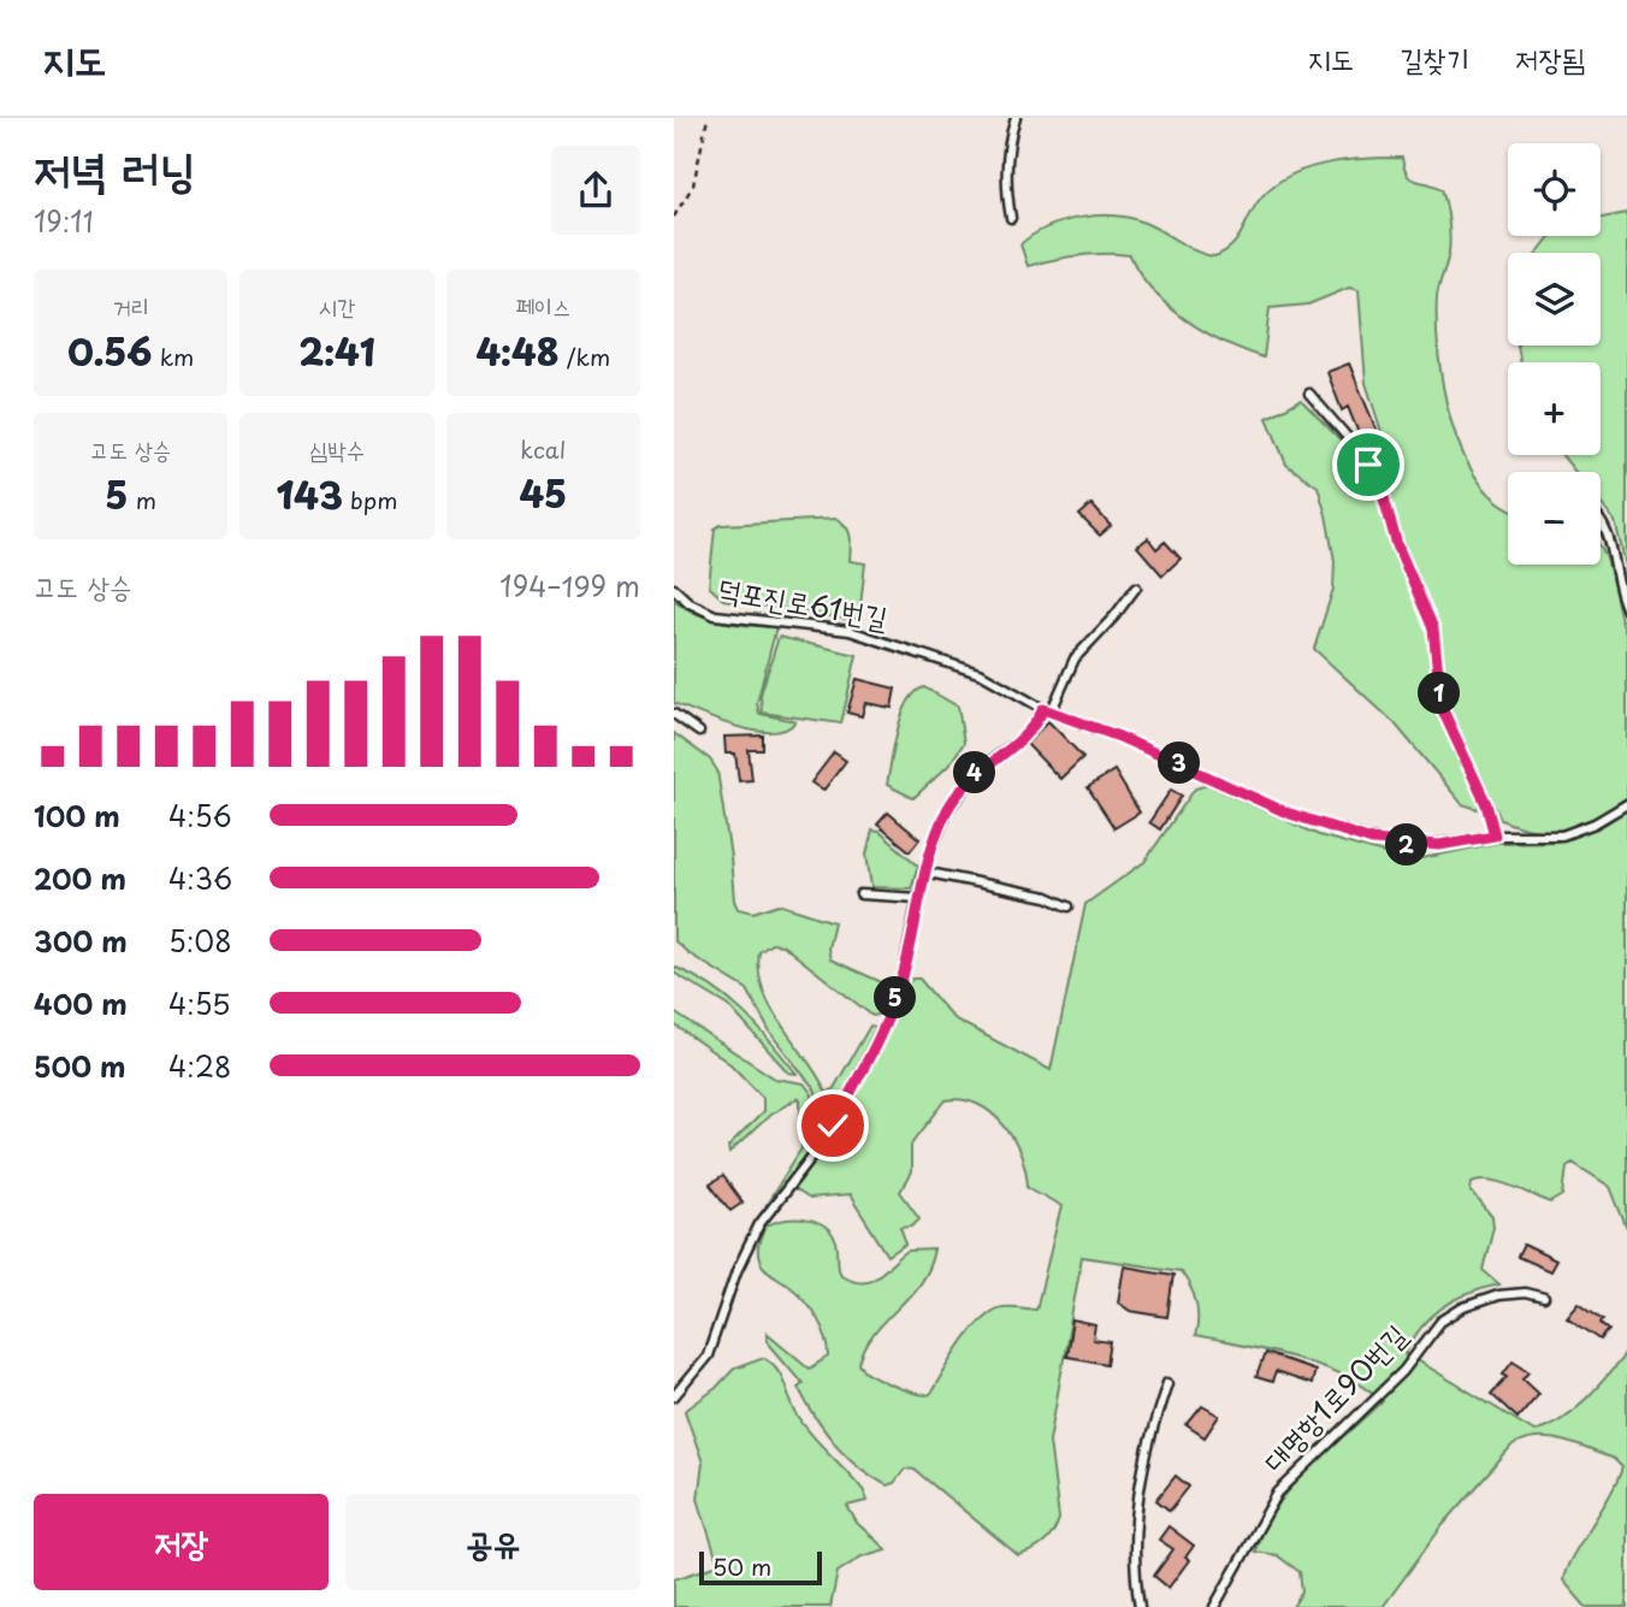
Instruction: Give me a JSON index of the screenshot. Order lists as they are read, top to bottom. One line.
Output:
{"streets":{"lane":["덕포진로61번길","대명항1로90번길"]},"scale_bar":"50 m","page":{"header":"지도","nav":["지도","길찾기","저장됨"],"heading":["저녁 러닝","19:11"],"map_buttons":["+","−"],"stats":[["거리","0.56 km"],["시간","2:41"],["페이스","4:48 /km"],["고도 상승","5 m"],["심박수","143 bpm"],["kcal","45"]],"chart":["고도 상승","194–199 m"],"pins":["1","3","4","2","5"],"list":[{"name":"100 m","note":"4:56"},{"name":"200 m","note":"4:36"},{"name":"300 m","note":"5:08"},{"name":"400 m","note":"4:55"},{"name":"500 m","note":"4:28"}],"buttons":["저장","공유"],"scale":"50 m"}}
